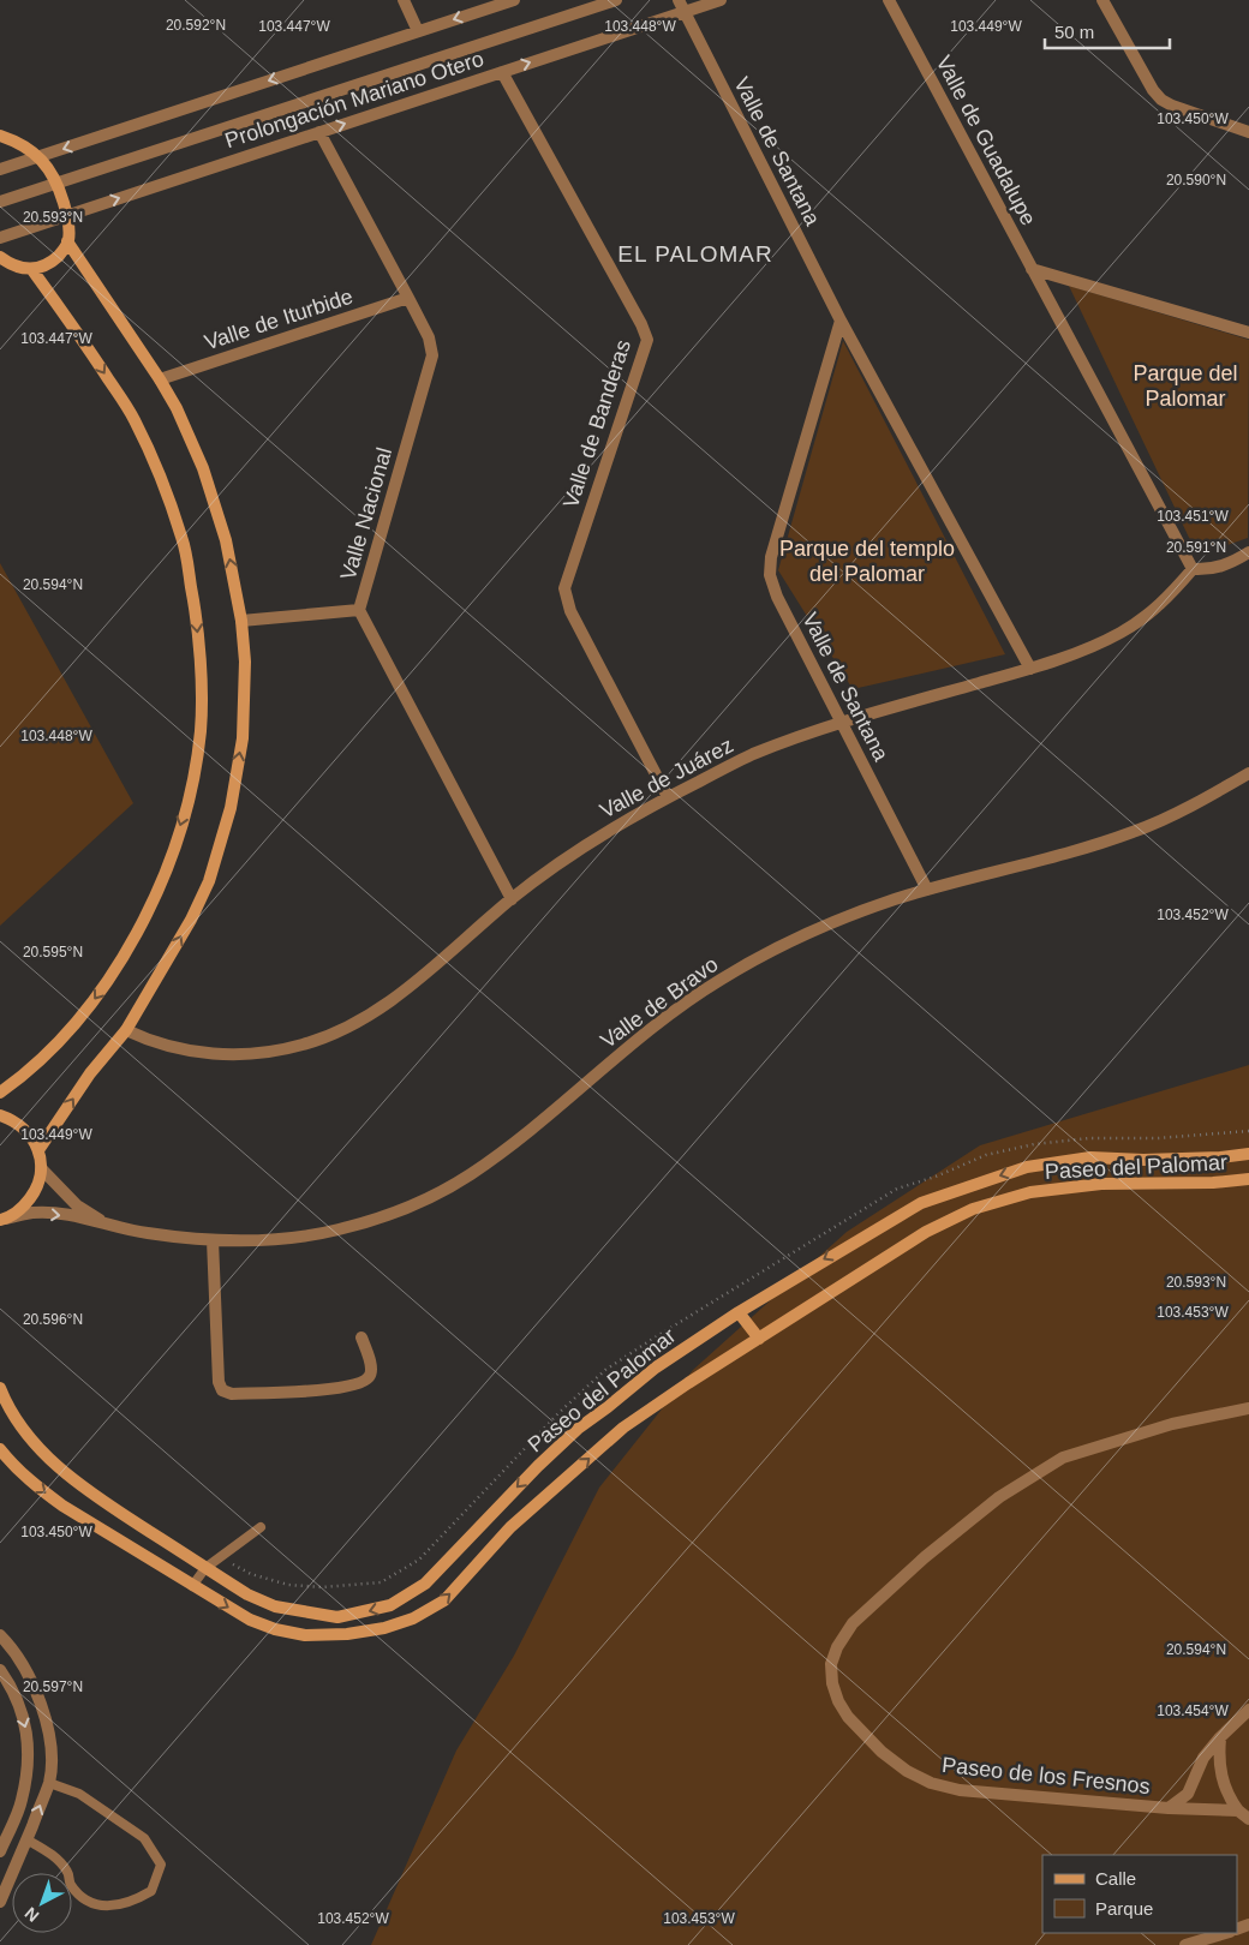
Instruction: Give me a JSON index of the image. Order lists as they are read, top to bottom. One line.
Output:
{"streets":{"street":["Prolongación Mariano Otero","Valle de Guadalupe","Valle de Santana","Valle de Iturbide","Valle de Banderas","Valle Nacional","Valle de Juárez","Valle de Bravo","Paseo del Palomar","Paseo de los Fresnos"]},"crossings":[["Prolongación Mariano Otero","Valle de Santana"],["Prolongación Mariano Otero","Valle de Banderas"],["Prolongación Mariano Otero","Valle Nacional"],["Valle de Guadalupe","Valle de Juárez"],["Valle de Santana","Valle de Juárez"],["Valle de Santana","Valle de Bravo"],["Valle de Iturbide","Valle Nacional"],["Valle de Banderas","Valle de Juárez"],["Valle Nacional","Valle de Juárez"]],"districts":["EL PALOMAR"],"parks":["Parque del Palomar","Parque del templo del Palomar"],"legend":["Calle","Parque"],"scale_bar":"50 m","north":"bottom left","coordinates":["20.592°N","103.447°W","103.448°W","103.449°W","103.450°W","20.590°N","20.593°N","103.451°W","20.591°N","20.594°N","103.452°W","20.595°N","103.453°W","20.596°N","20.597°N","103.454°W"]}
